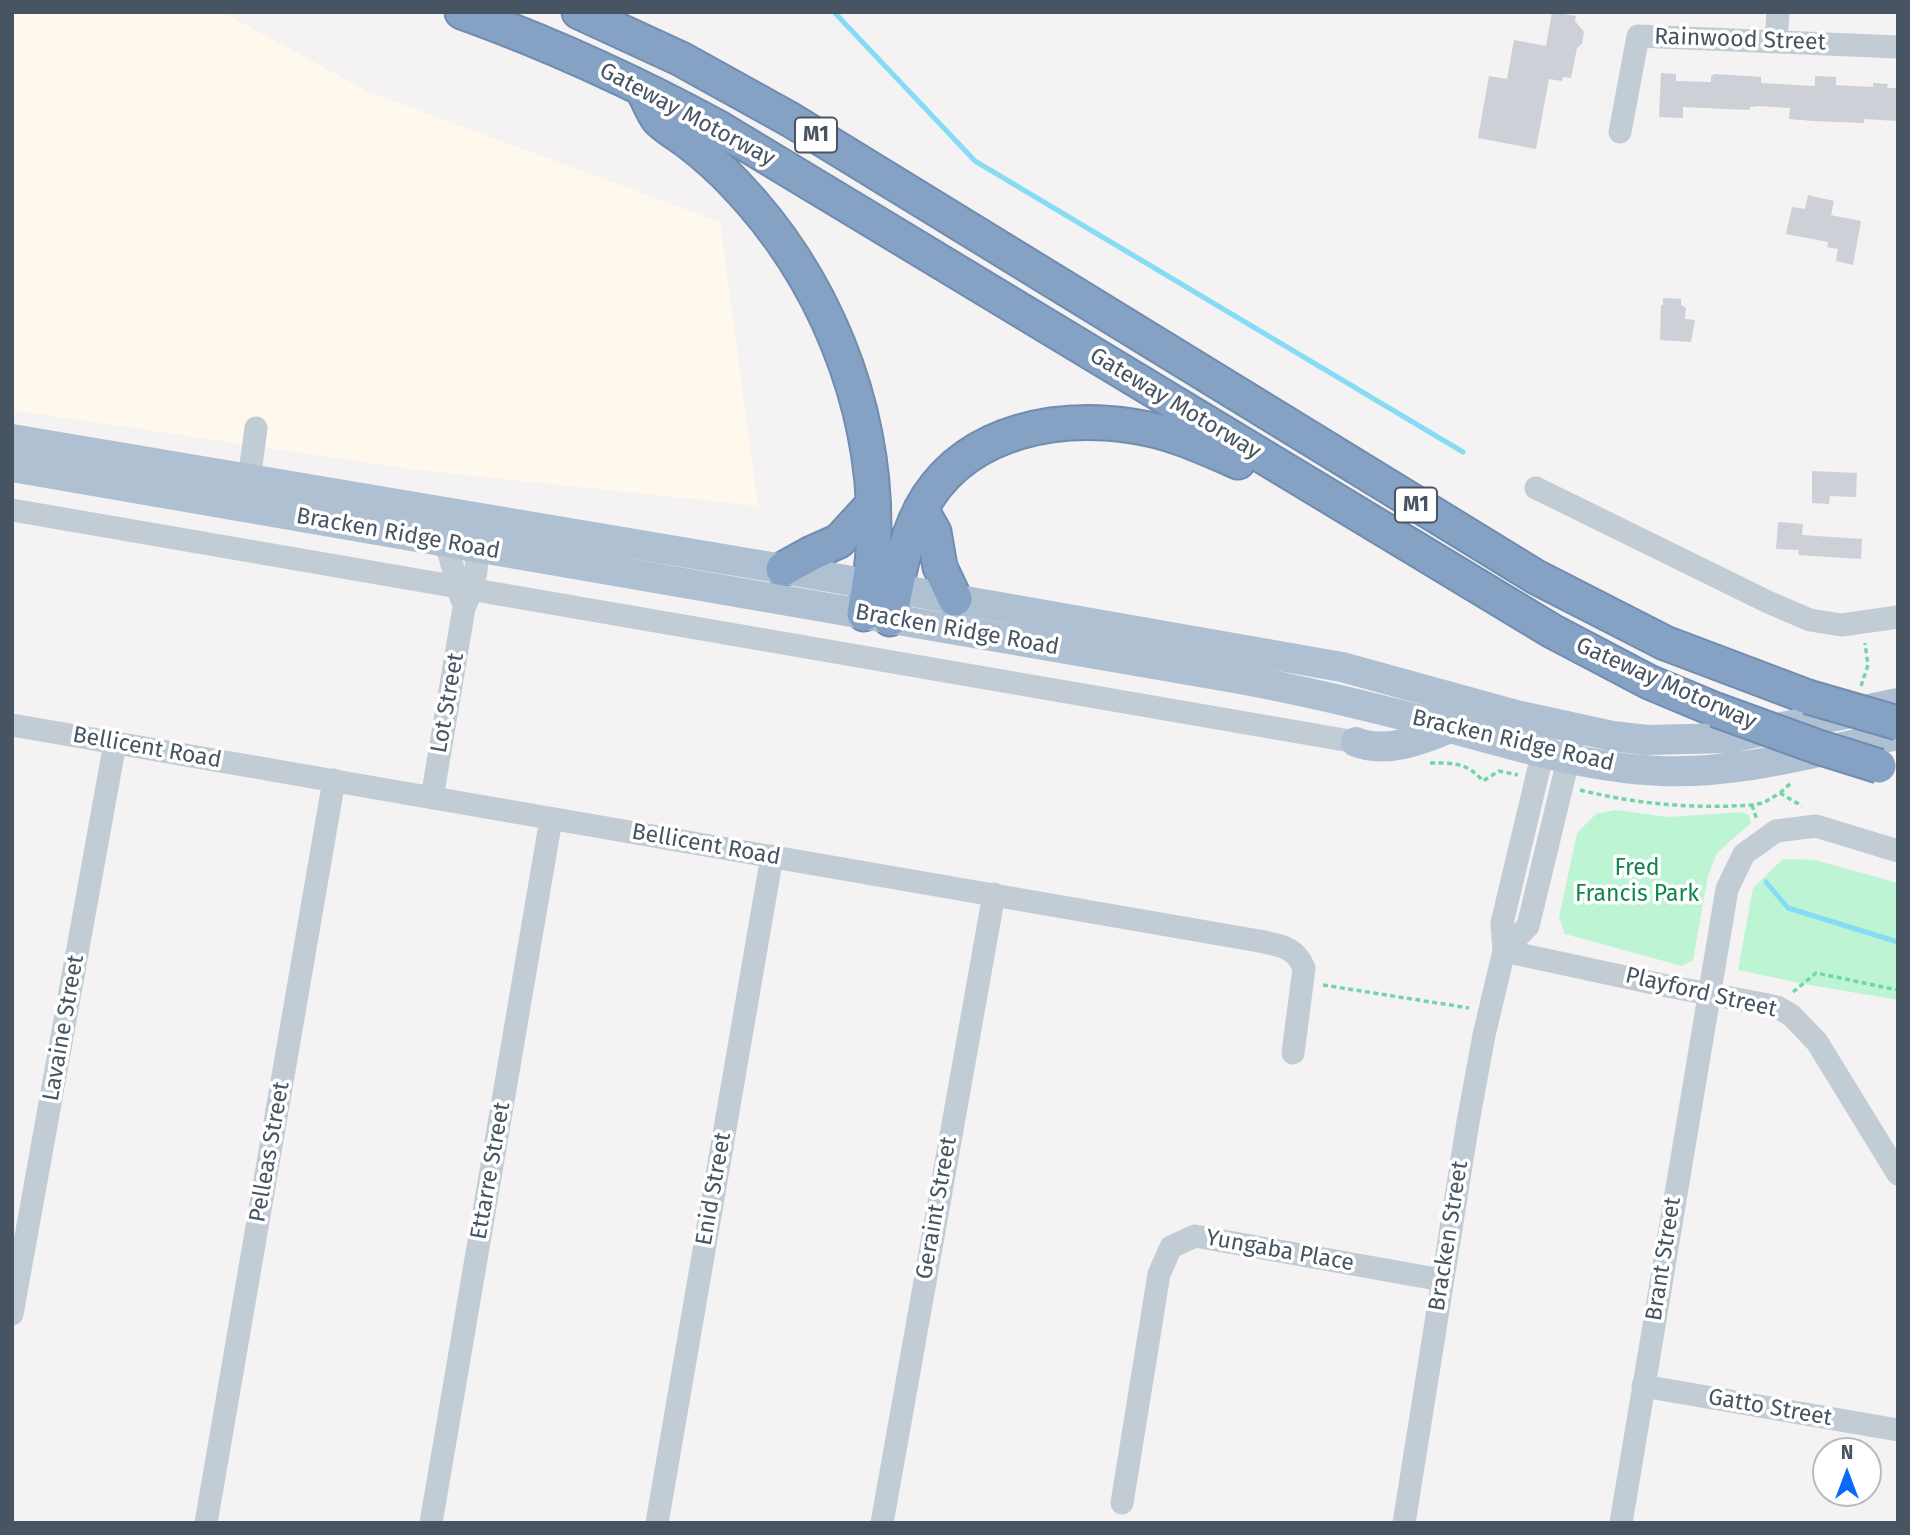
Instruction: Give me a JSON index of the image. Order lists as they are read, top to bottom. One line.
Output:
{"streets":{"highway":["Gateway Motorway","M1"],"main road":["Bracken Ridge Road"],"street":["Rainwood Street","Lot Street","Bellicent Road","Playford Street","Lavaine Street","Pelleas Street","Ettarre Street","Enid Street","Geraint Street","Bracken Street","Yungaba Place","Brant Street","Gatto Street"]},"crossings":[["Bracken Ridge Road","Lot Street"],["Lot Street","Bellicent Road"],["Bellicent Road","Lavaine Street"],["Bellicent Road","Pelleas Street"],["Bellicent Road","Ettarre Street"],["Bellicent Road","Enid Street"],["Bellicent Road","Geraint Street"],["Playford Street","Bracken Street"],["Playford Street","Brant Street"],["Bracken Street","Yungaba Place"],["Brant Street","Gatto Street"]],"parks":["Fred Francis Park"],"north":"top"}
